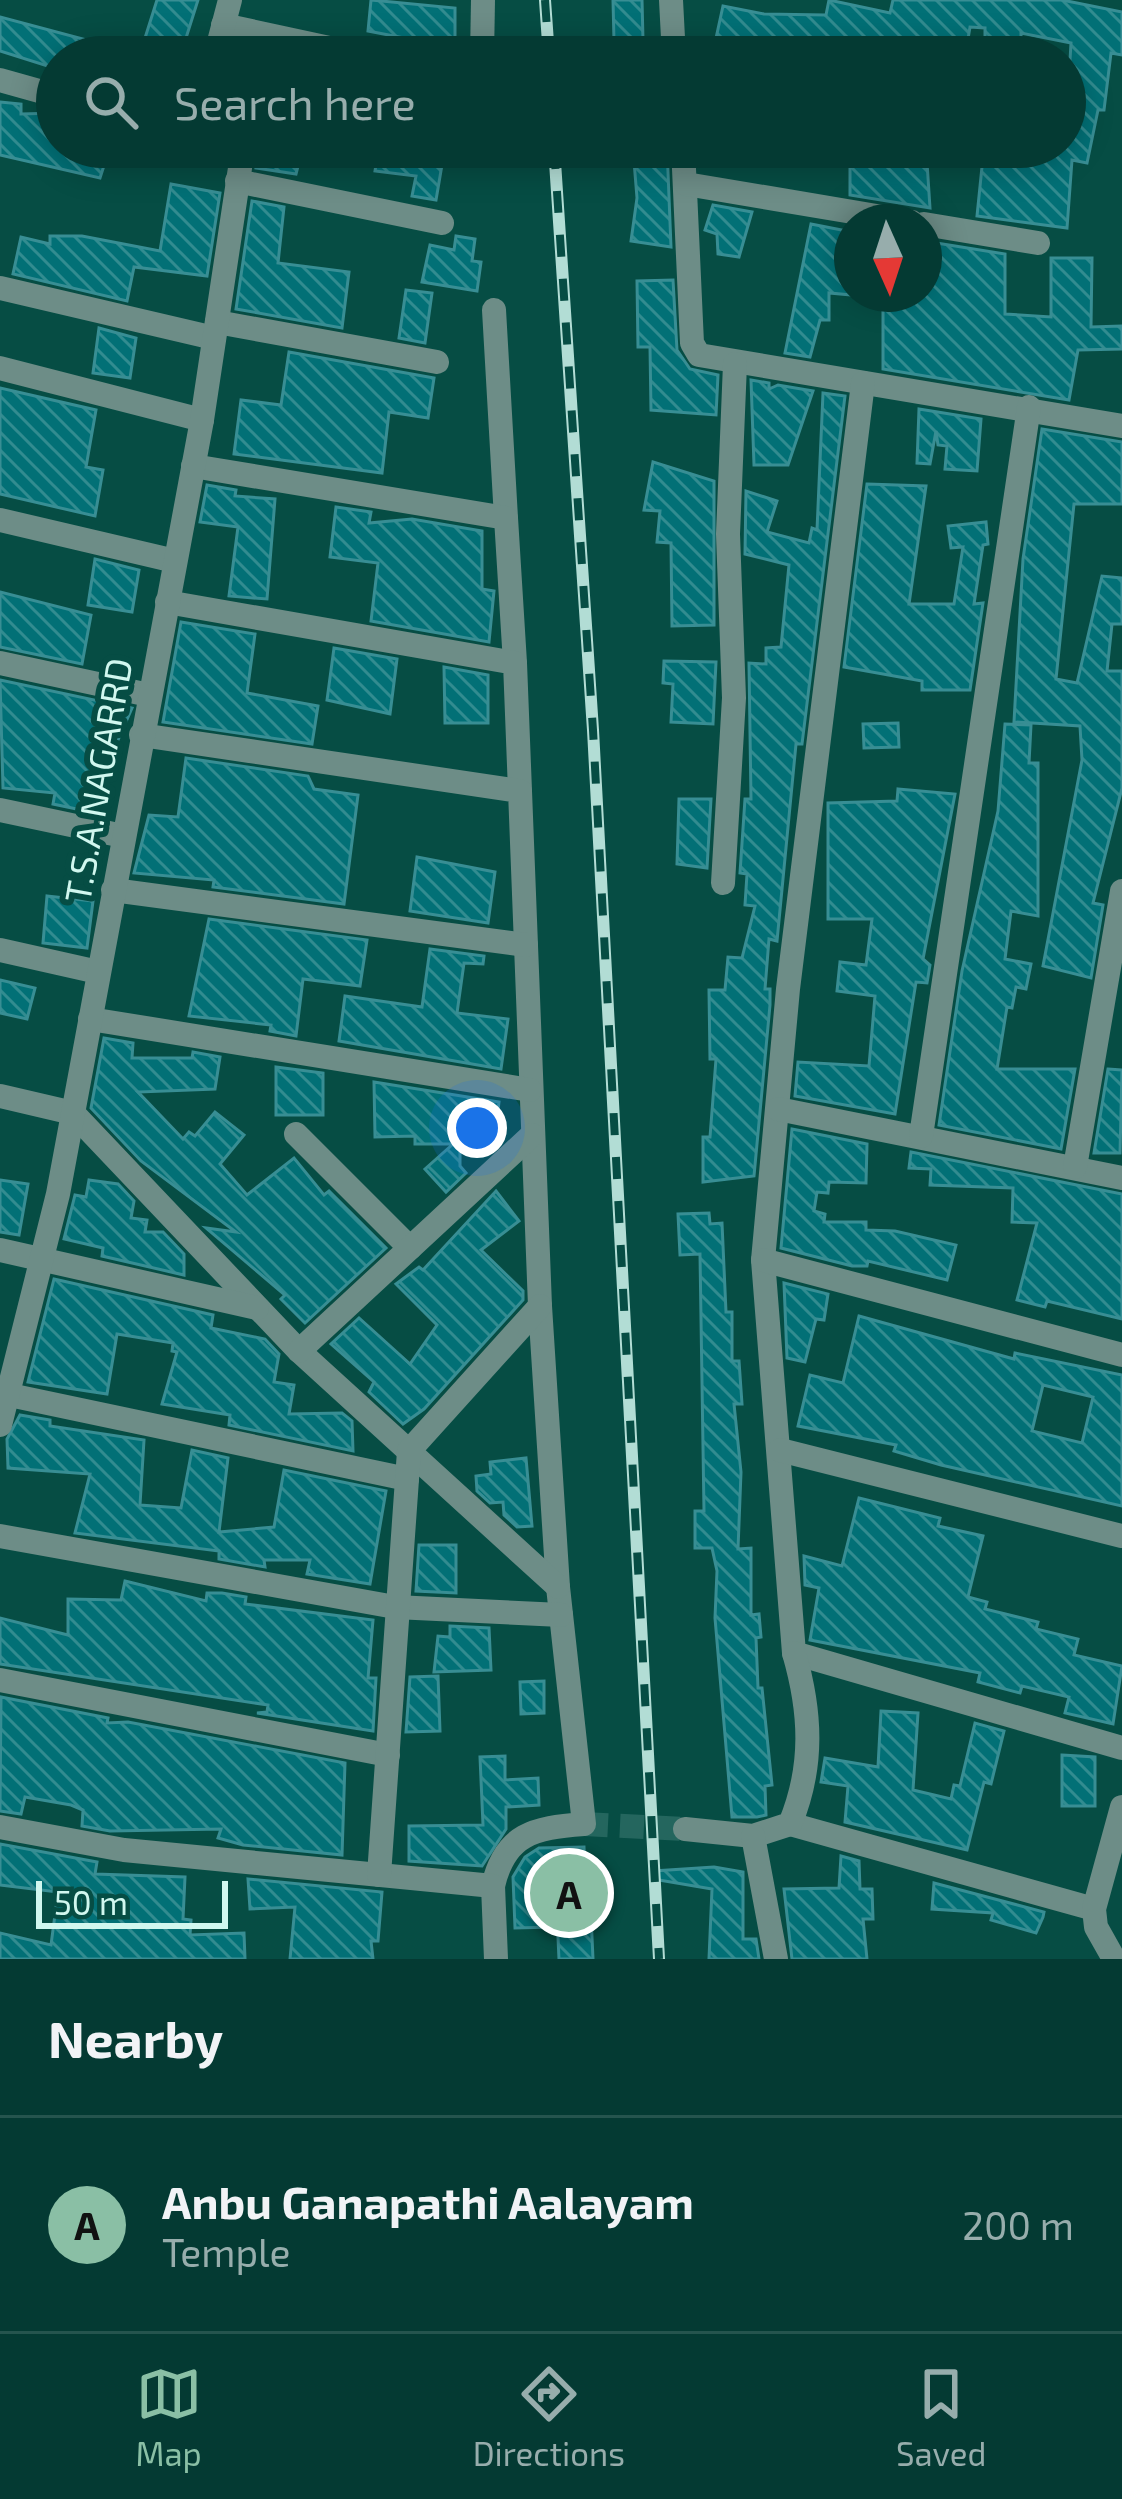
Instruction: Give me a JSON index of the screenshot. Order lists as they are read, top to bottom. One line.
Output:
{"streets":{"street":["T.S.A.NAGARRD"]},"scale_bar":"50 m","north":"bottom","page":{"search":"Search here","pins":"A","scale":"50 m","heading":"Nearby","list":[{"mark":"A","name":"Anbu Ganapathi Aalayam","note":"Temple","value":"200 m"}],"nav":["Map","Directions","Saved"]}}
